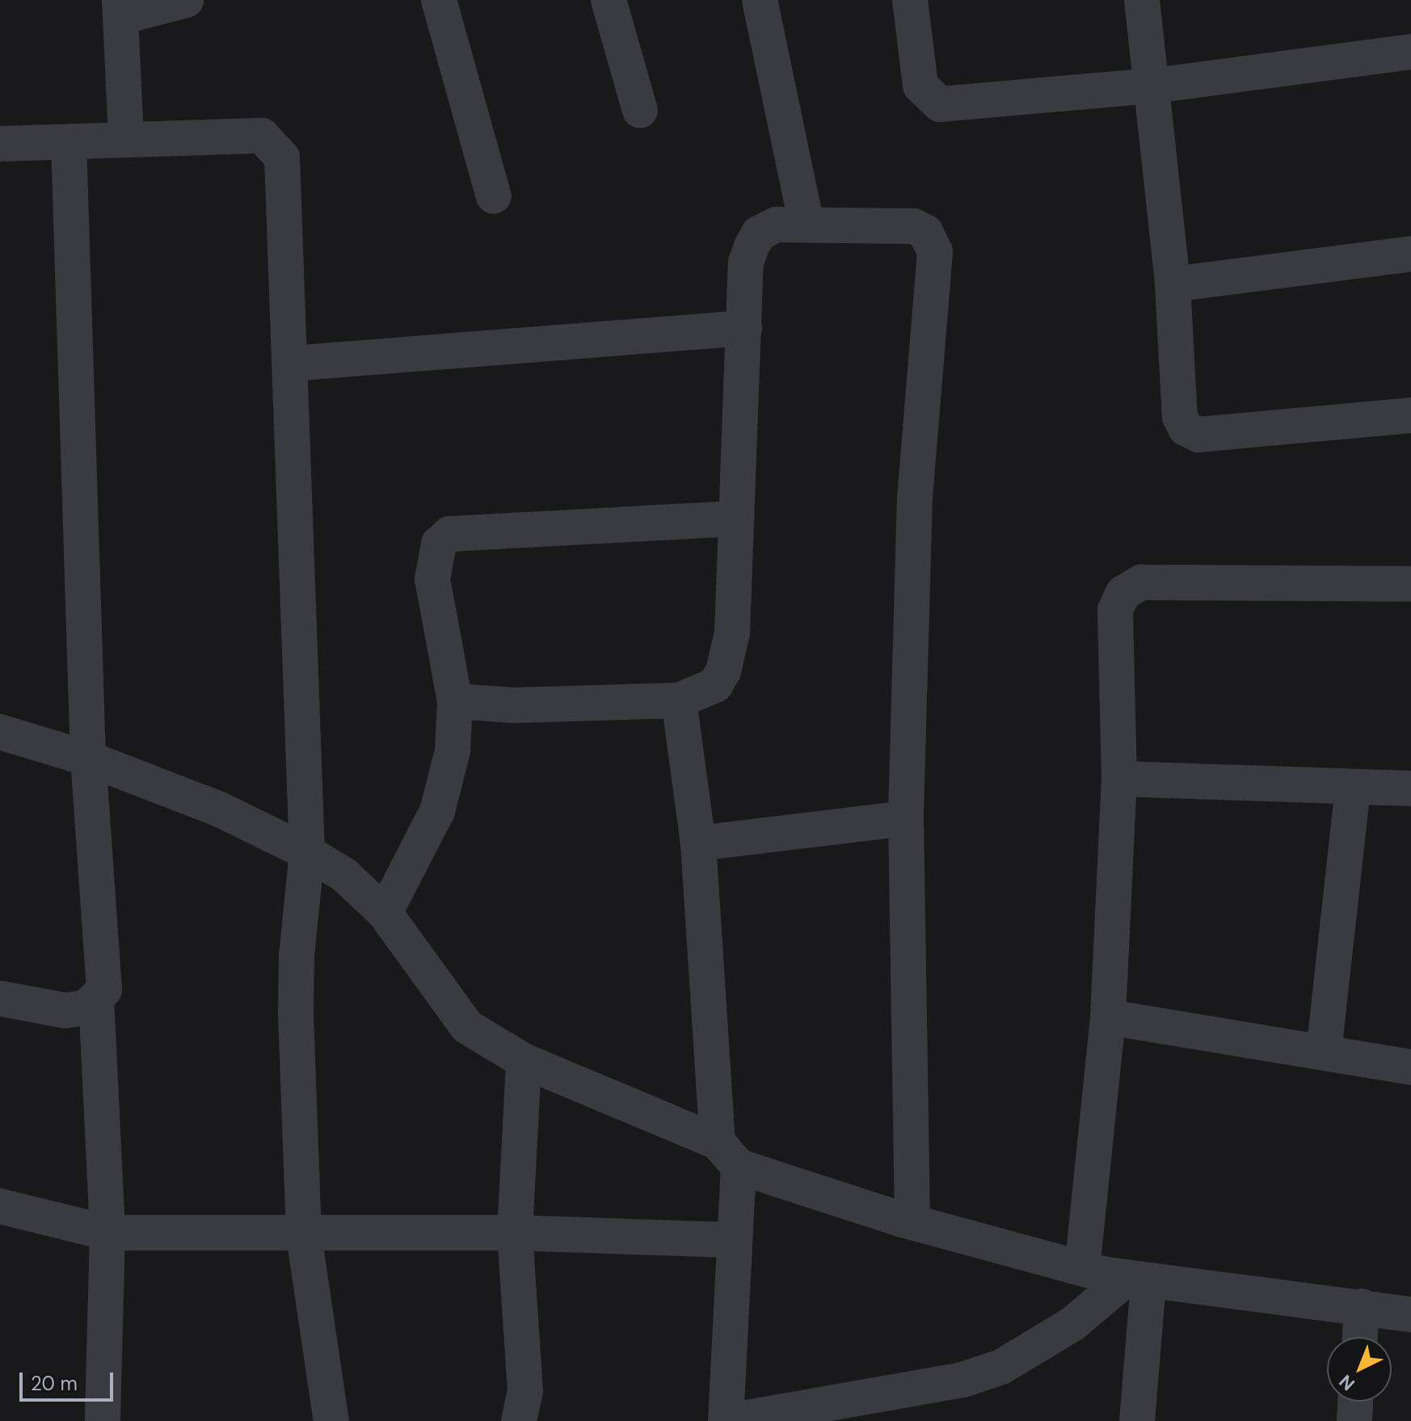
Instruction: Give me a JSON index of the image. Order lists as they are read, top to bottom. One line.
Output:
{"scale_bar":"20 m","north":"bottom left"}
